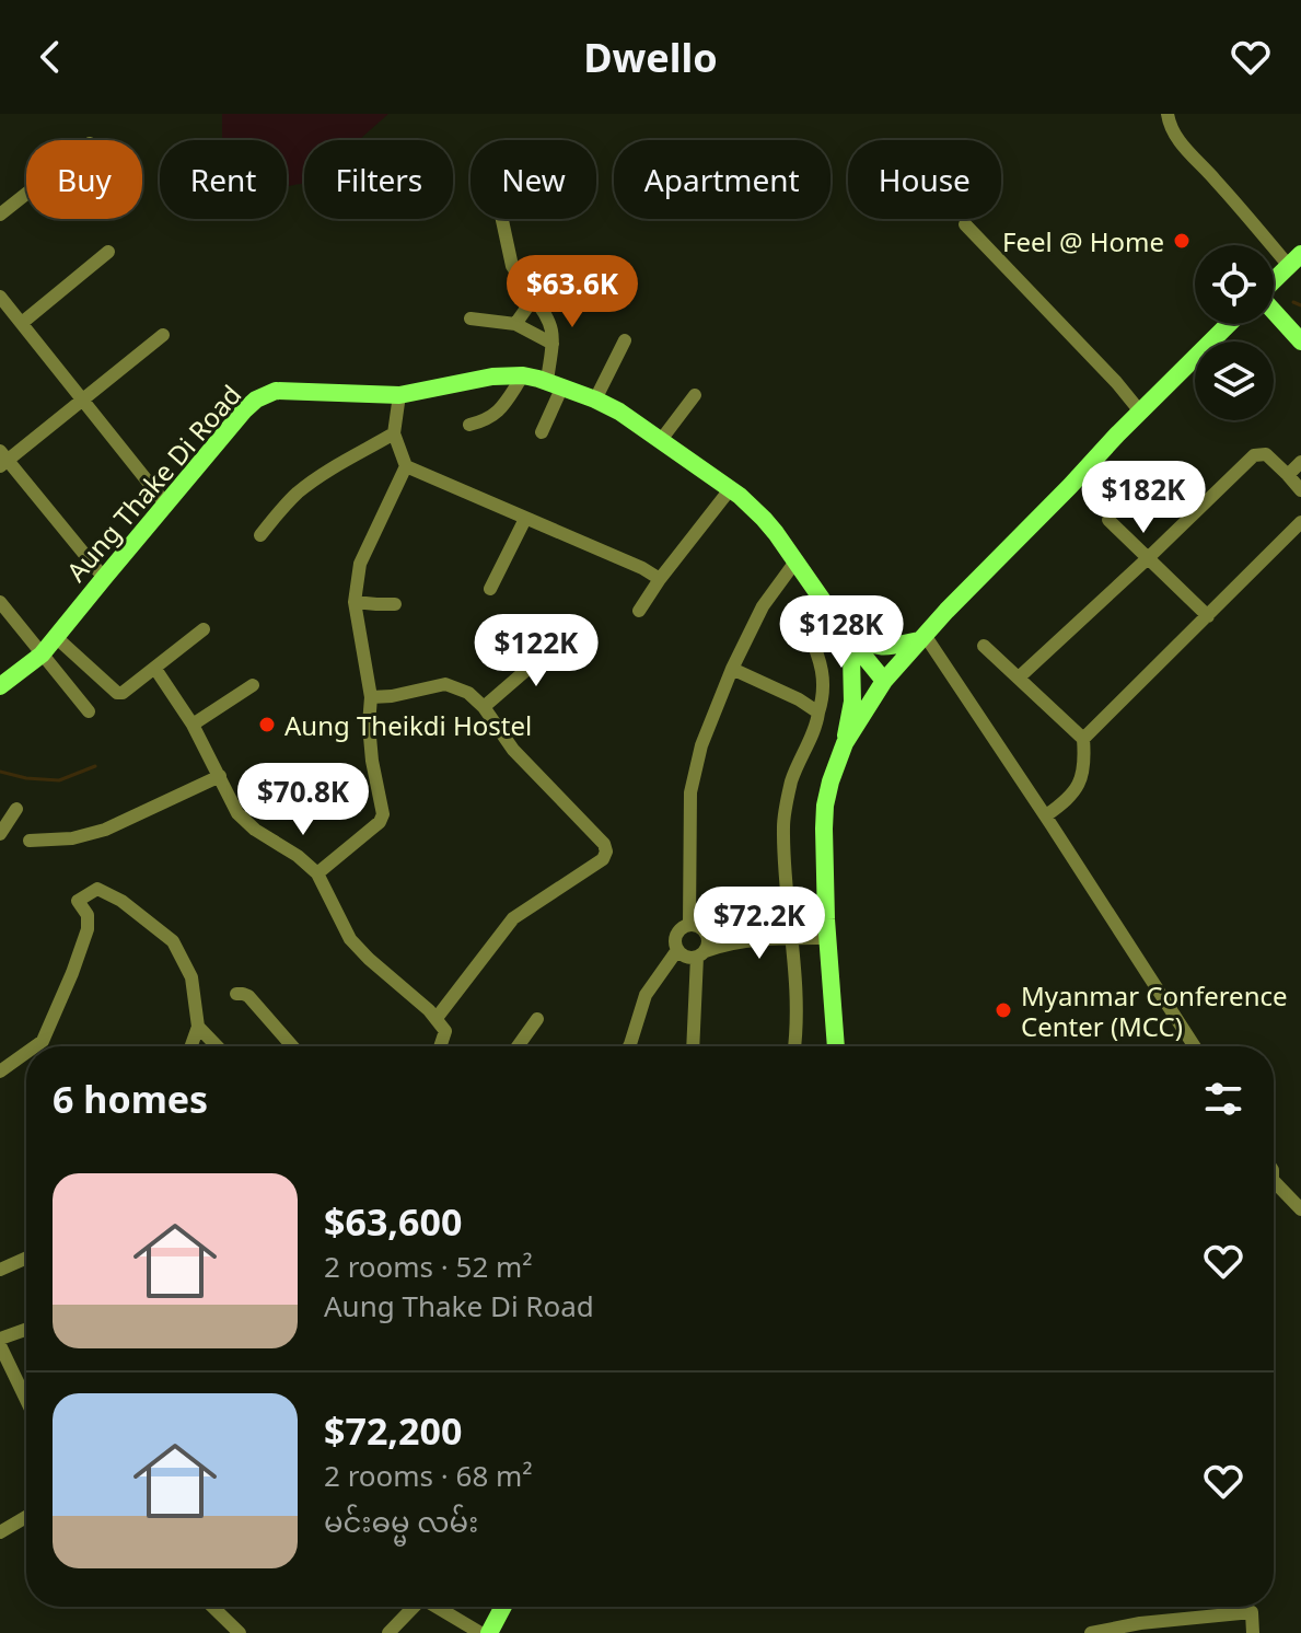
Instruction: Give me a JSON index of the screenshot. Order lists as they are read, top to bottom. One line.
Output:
{"streets":{"main road":["Aung Thake Di Road"]},"places":["Feel @ Home","Aung Theikdi Hostel","Myanmar Conference Center (MCC)"],"page":{"header":"Dwello","chip":["Buy","Rent","Filters","New","Apartment","House"],"price":["$63.6K","$182K","$128K","$122K","$70.8K","$72.2K"],"heading":"6 homes","list":[{"name":"$63,600","note":"2 rooms · 52 m² · Aung Thake Di Road"},{"name":"$72,200","note":"2 rooms · 68 m² · မင်းဓမ္မ လမ်း"}]}}
